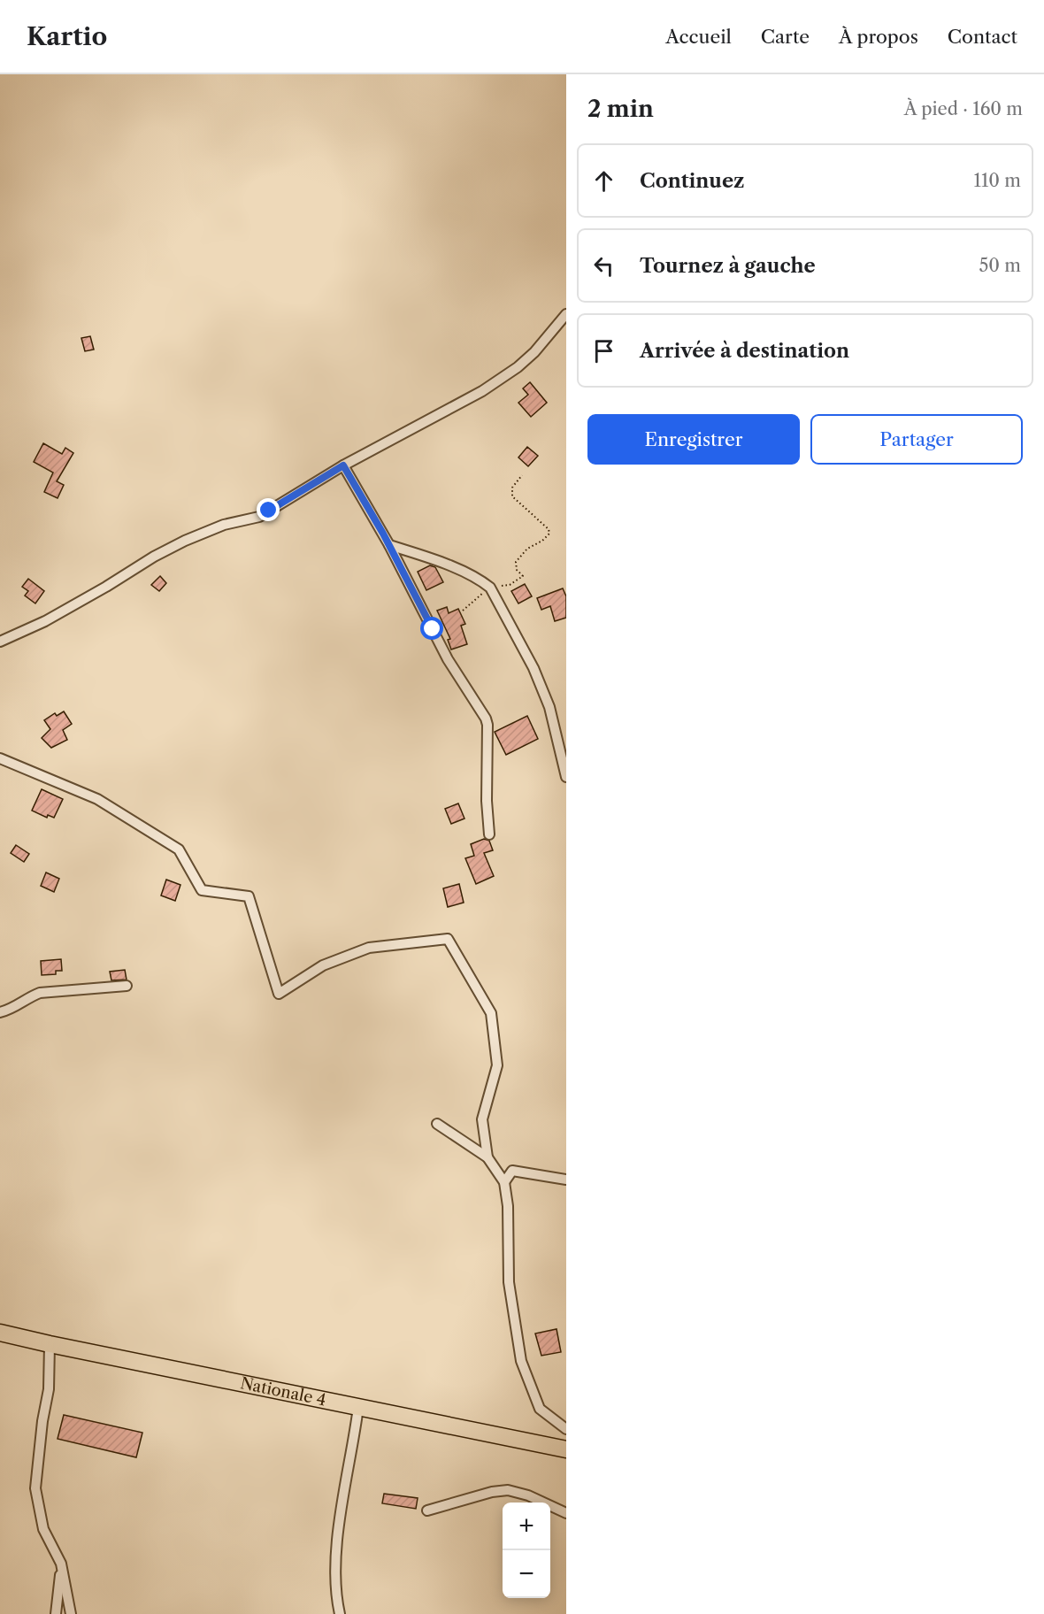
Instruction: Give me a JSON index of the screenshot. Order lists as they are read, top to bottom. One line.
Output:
{"streets":{"highway":["Nationale 4"]},"page":{"header":"Kartio","nav":["Accueil","Carte","À propos","Contact"],"heading":["2 min","À pied · 160 m"],"list":[["Continuez","110 m"],["Tournez à gauche","50 m"],"Arrivée à destination"],"buttons":["Enregistrer","Partager"],"map_buttons":["+","−"]}}
